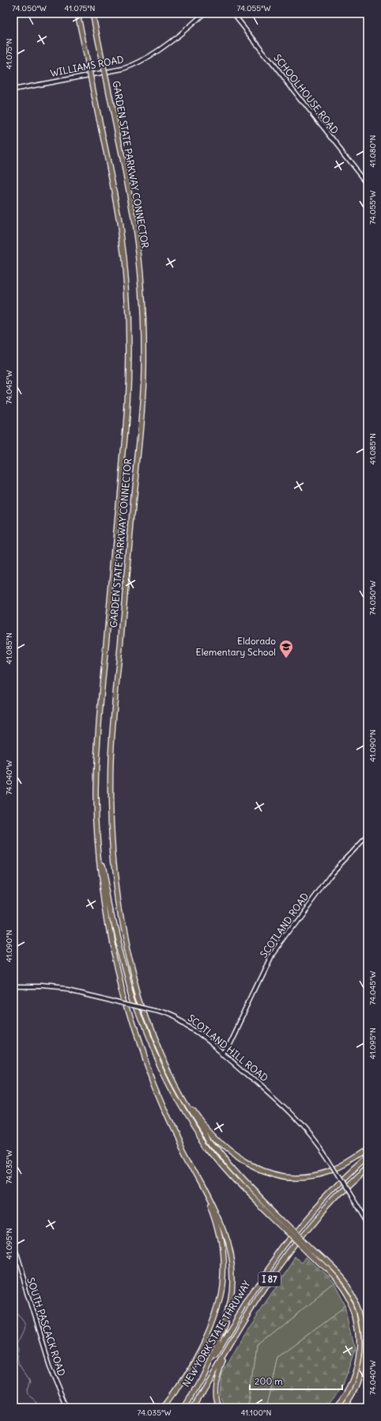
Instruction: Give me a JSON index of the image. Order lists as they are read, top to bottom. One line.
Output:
{"streets":{"highway":["GARDEN STATE PARKWAY CONNECTOR","I 87","NEW YORK STATE THRUWAY"],"street":["WILLIAMS ROAD","SCHOOLHOUSE ROAD","SCOTLAND ROAD","SCOTLAND HILL ROAD","SOUTH PASCACK ROAD"]},"crossings":[["SCOTLAND ROAD","SCOTLAND HILL ROAD"]],"places":{"school or university":["Eldorado Elementary School"]},"scale_bar":"200 m","coordinates":["74.050°W","41.075°N","74.055°W","41.080°N","74.045°W","41.085°N","41.090°N","74.040°W","41.095°N","74.035°W","41.100°N"]}
